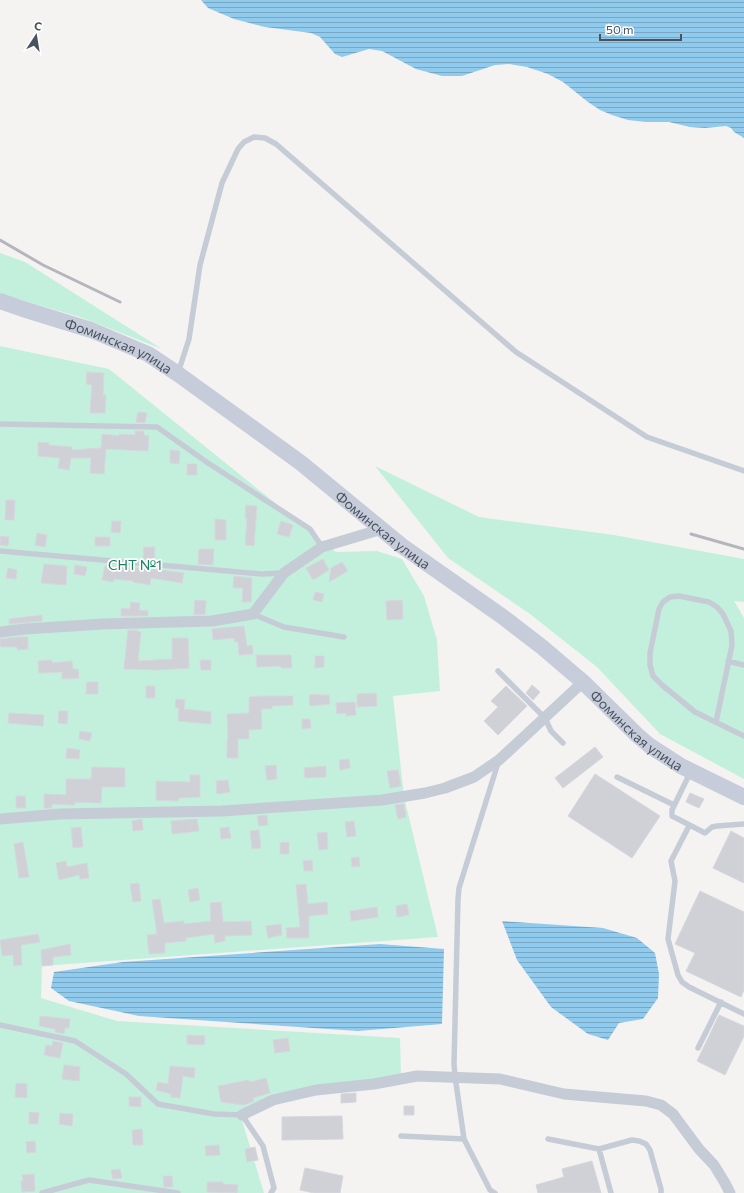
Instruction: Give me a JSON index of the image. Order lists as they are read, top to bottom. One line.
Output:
{"streets":{"street":["Фоминская улица"]},"parks":["СНТ №1"],"scale_bar":"50 m","north":"top"}
